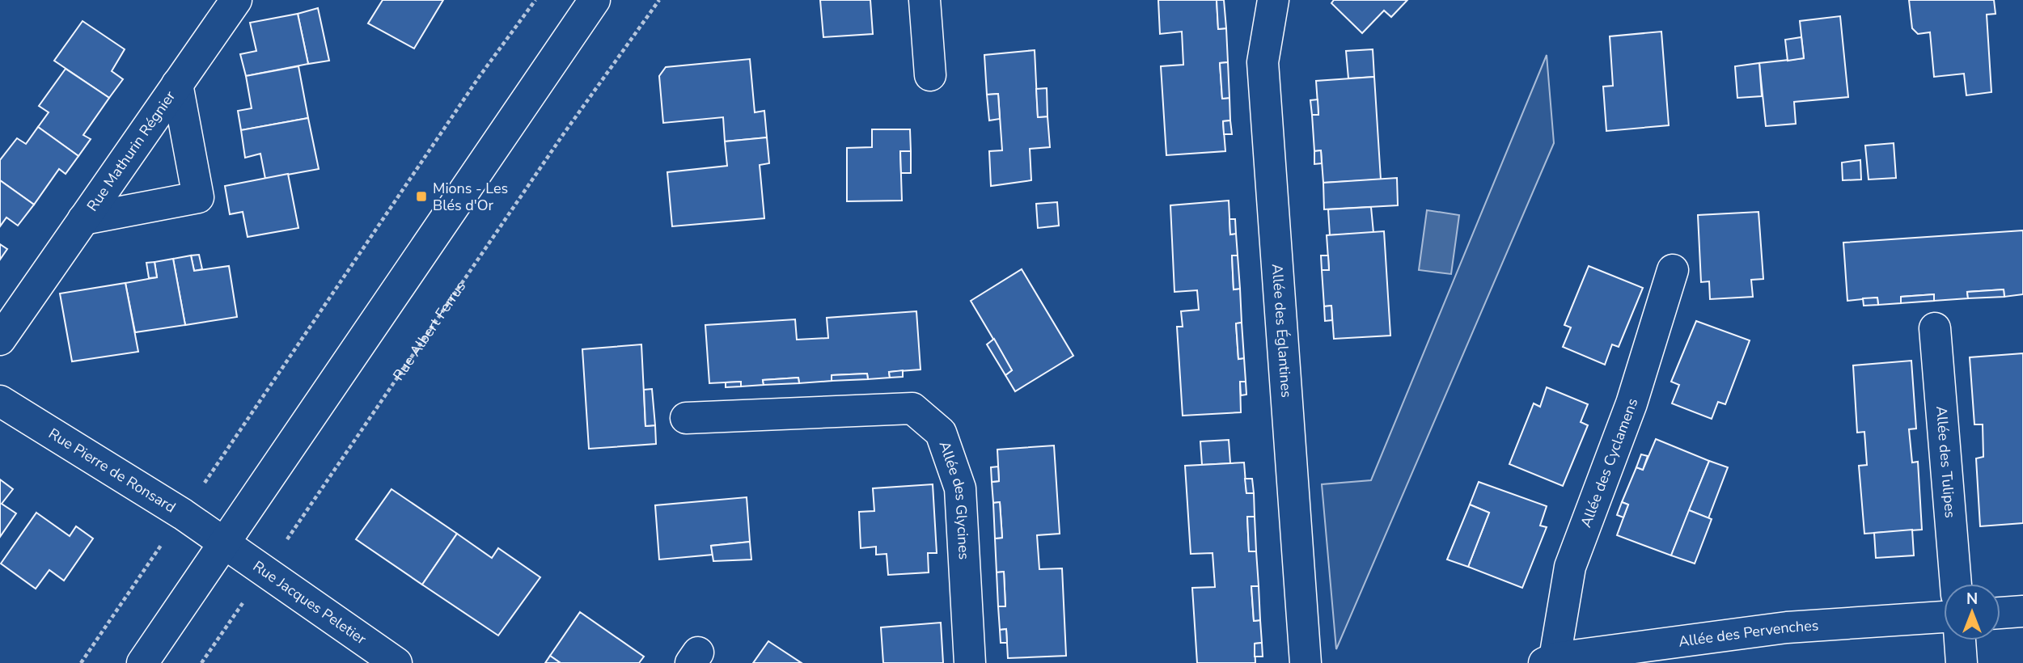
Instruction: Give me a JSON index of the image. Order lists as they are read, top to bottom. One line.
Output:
{"streets":{"street":["Rue Mathurin Régnier","Allée des Églantines","Allée des Tulipes","Allée des Cyclamens","Rue Pierre de Ronsard","Allée des Glycines","Rue Jacques Peletier","Allée des Pervenches"],"path":["Rue Albert Ferrus"]},"crossings":[["Rue Albert Ferrus","Rue Jacques Peletier"],["Allée des Cyclamens","Allée des Pervenches"],["Rue Pierre de Ronsard","Rue Jacques Peletier"]],"places":{"transit":["Mions - Les Blés d'Or"]},"north":"top"}
